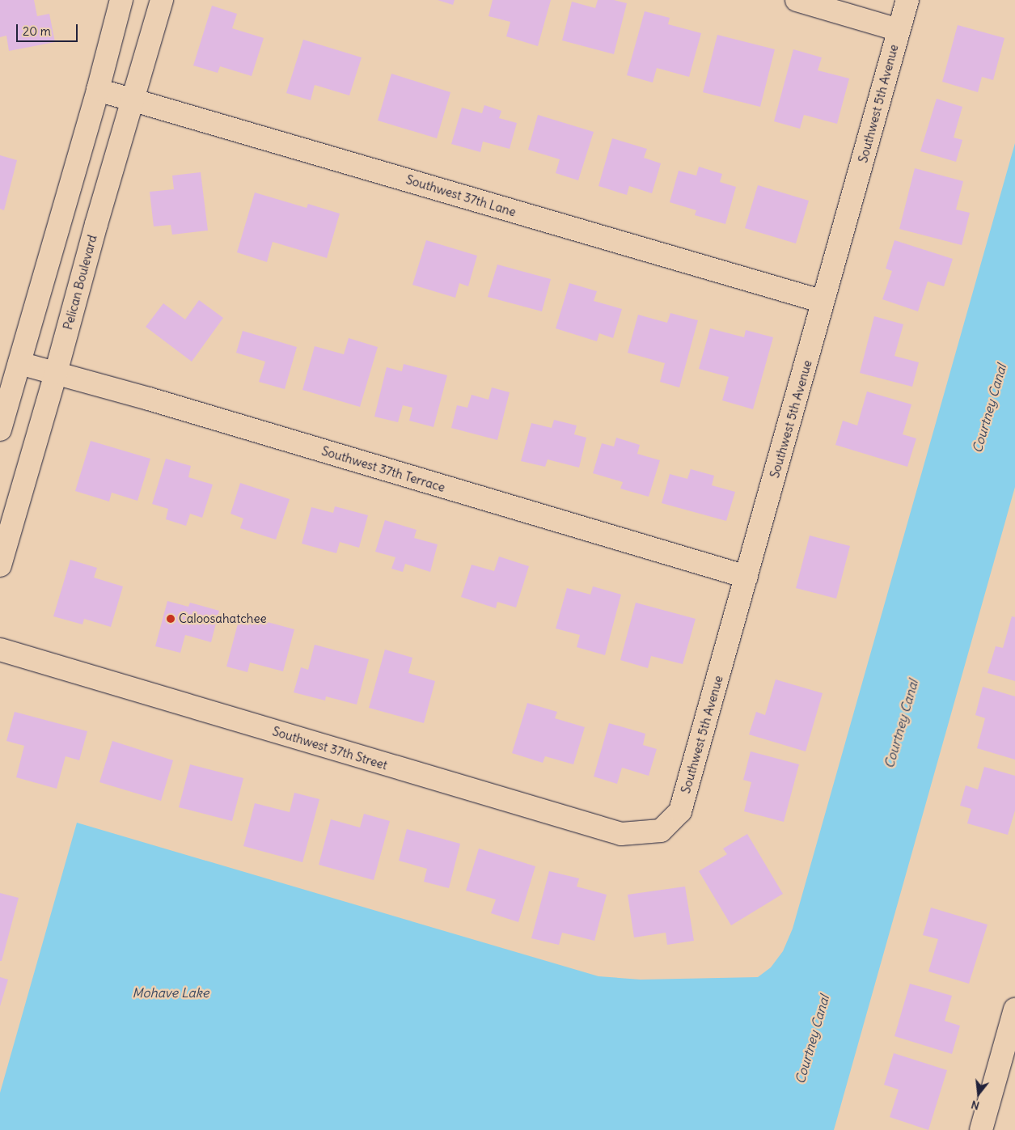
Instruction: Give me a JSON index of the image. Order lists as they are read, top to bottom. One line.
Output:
{"streets":{"street":["Southwest 5th Avenue","Southwest 37th Lane","Pelican Boulevard","Southwest 37th Terrace","Southwest 37th Street"]},"crossings":[["Southwest 5th Avenue","Southwest 37th Lane"],["Southwest 5th Avenue","Southwest 37th Terrace"],["Southwest 5th Avenue","Southwest 37th Street"],["Southwest 37th Lane","Pelican Boulevard"],["Pelican Boulevard","Southwest 37th Terrace"]],"water":["Courtney Canal","Mohave Lake"],"places":["Caloosahatchee"],"scale_bar":"20 m","north":"bottom"}
